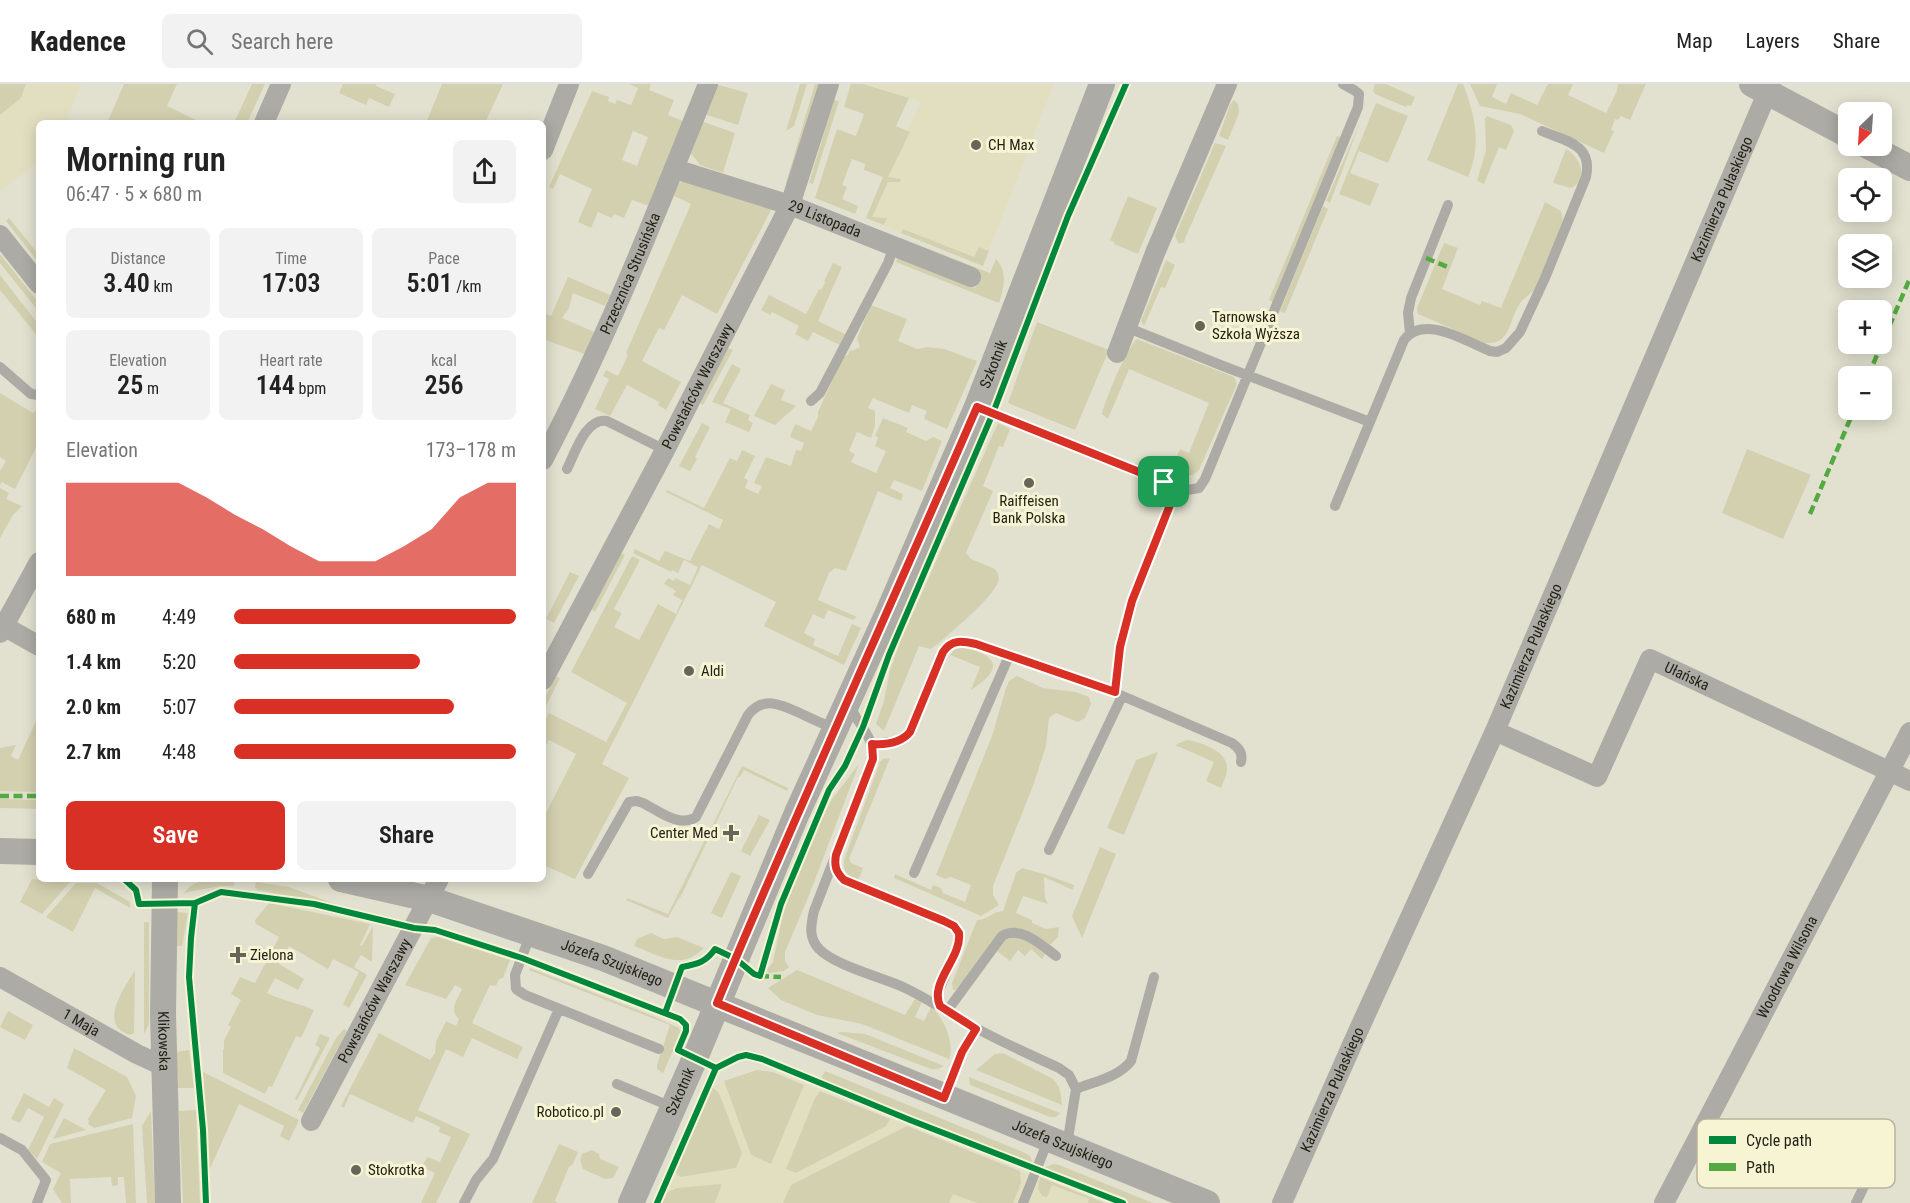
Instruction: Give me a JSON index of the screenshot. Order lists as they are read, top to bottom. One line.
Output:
{"streets":{"street":["Kazimierza Pułaskiego","29 Listopada","Przecznica Strusińska","Szkotnik","Powstańców Warszawy","Ułańska","Józefa Szujskiego","Woodrowa Wilsona","1 Maja","Klikowska"]},"crossings":[["Kazimierza Pułaskiego","Ułańska"],["29 Listopada","Przecznica Strusińska"],["29 Listopada","Powstańców Warszawy"],["Szkotnik","Józefa Szujskiego"],["Powstańców Warszawy","Józefa Szujskiego"],["Ułańska","Woodrowa Wilsona"],["1 Maja","Klikowska"]],"places":{"other":["CH Max","Tarnowska Szkoła Wyższa","Raiffeisen Bank Polska","Aldi","Robotico.pl","Stokrotka"],"health":["Center Med","Zielona"]},"legend":["Cycle path","Path"],"north":"bottom left","page":{"header":"Kadence","search":"Search here","nav":["Map","Layers","Share"],"map_buttons":["+","−"],"heading":["Morning run","06:47 · 5 × 680 m"],"stats":[["Distance","3.40 km"],["Time","17:03"],["Pace","5:01 /km"],["Elevation","25 m"],["Heart rate","144 bpm"],["kcal","256"]],"chart":["Elevation","173–178 m"],"list":[{"name":"680 m","note":"4:49"},{"name":"1.4 km","note":"5:20"},{"name":"2.0 km","note":"5:07"},{"name":"2.7 km","note":"4:48"}],"buttons":["Save","Share"]}}
